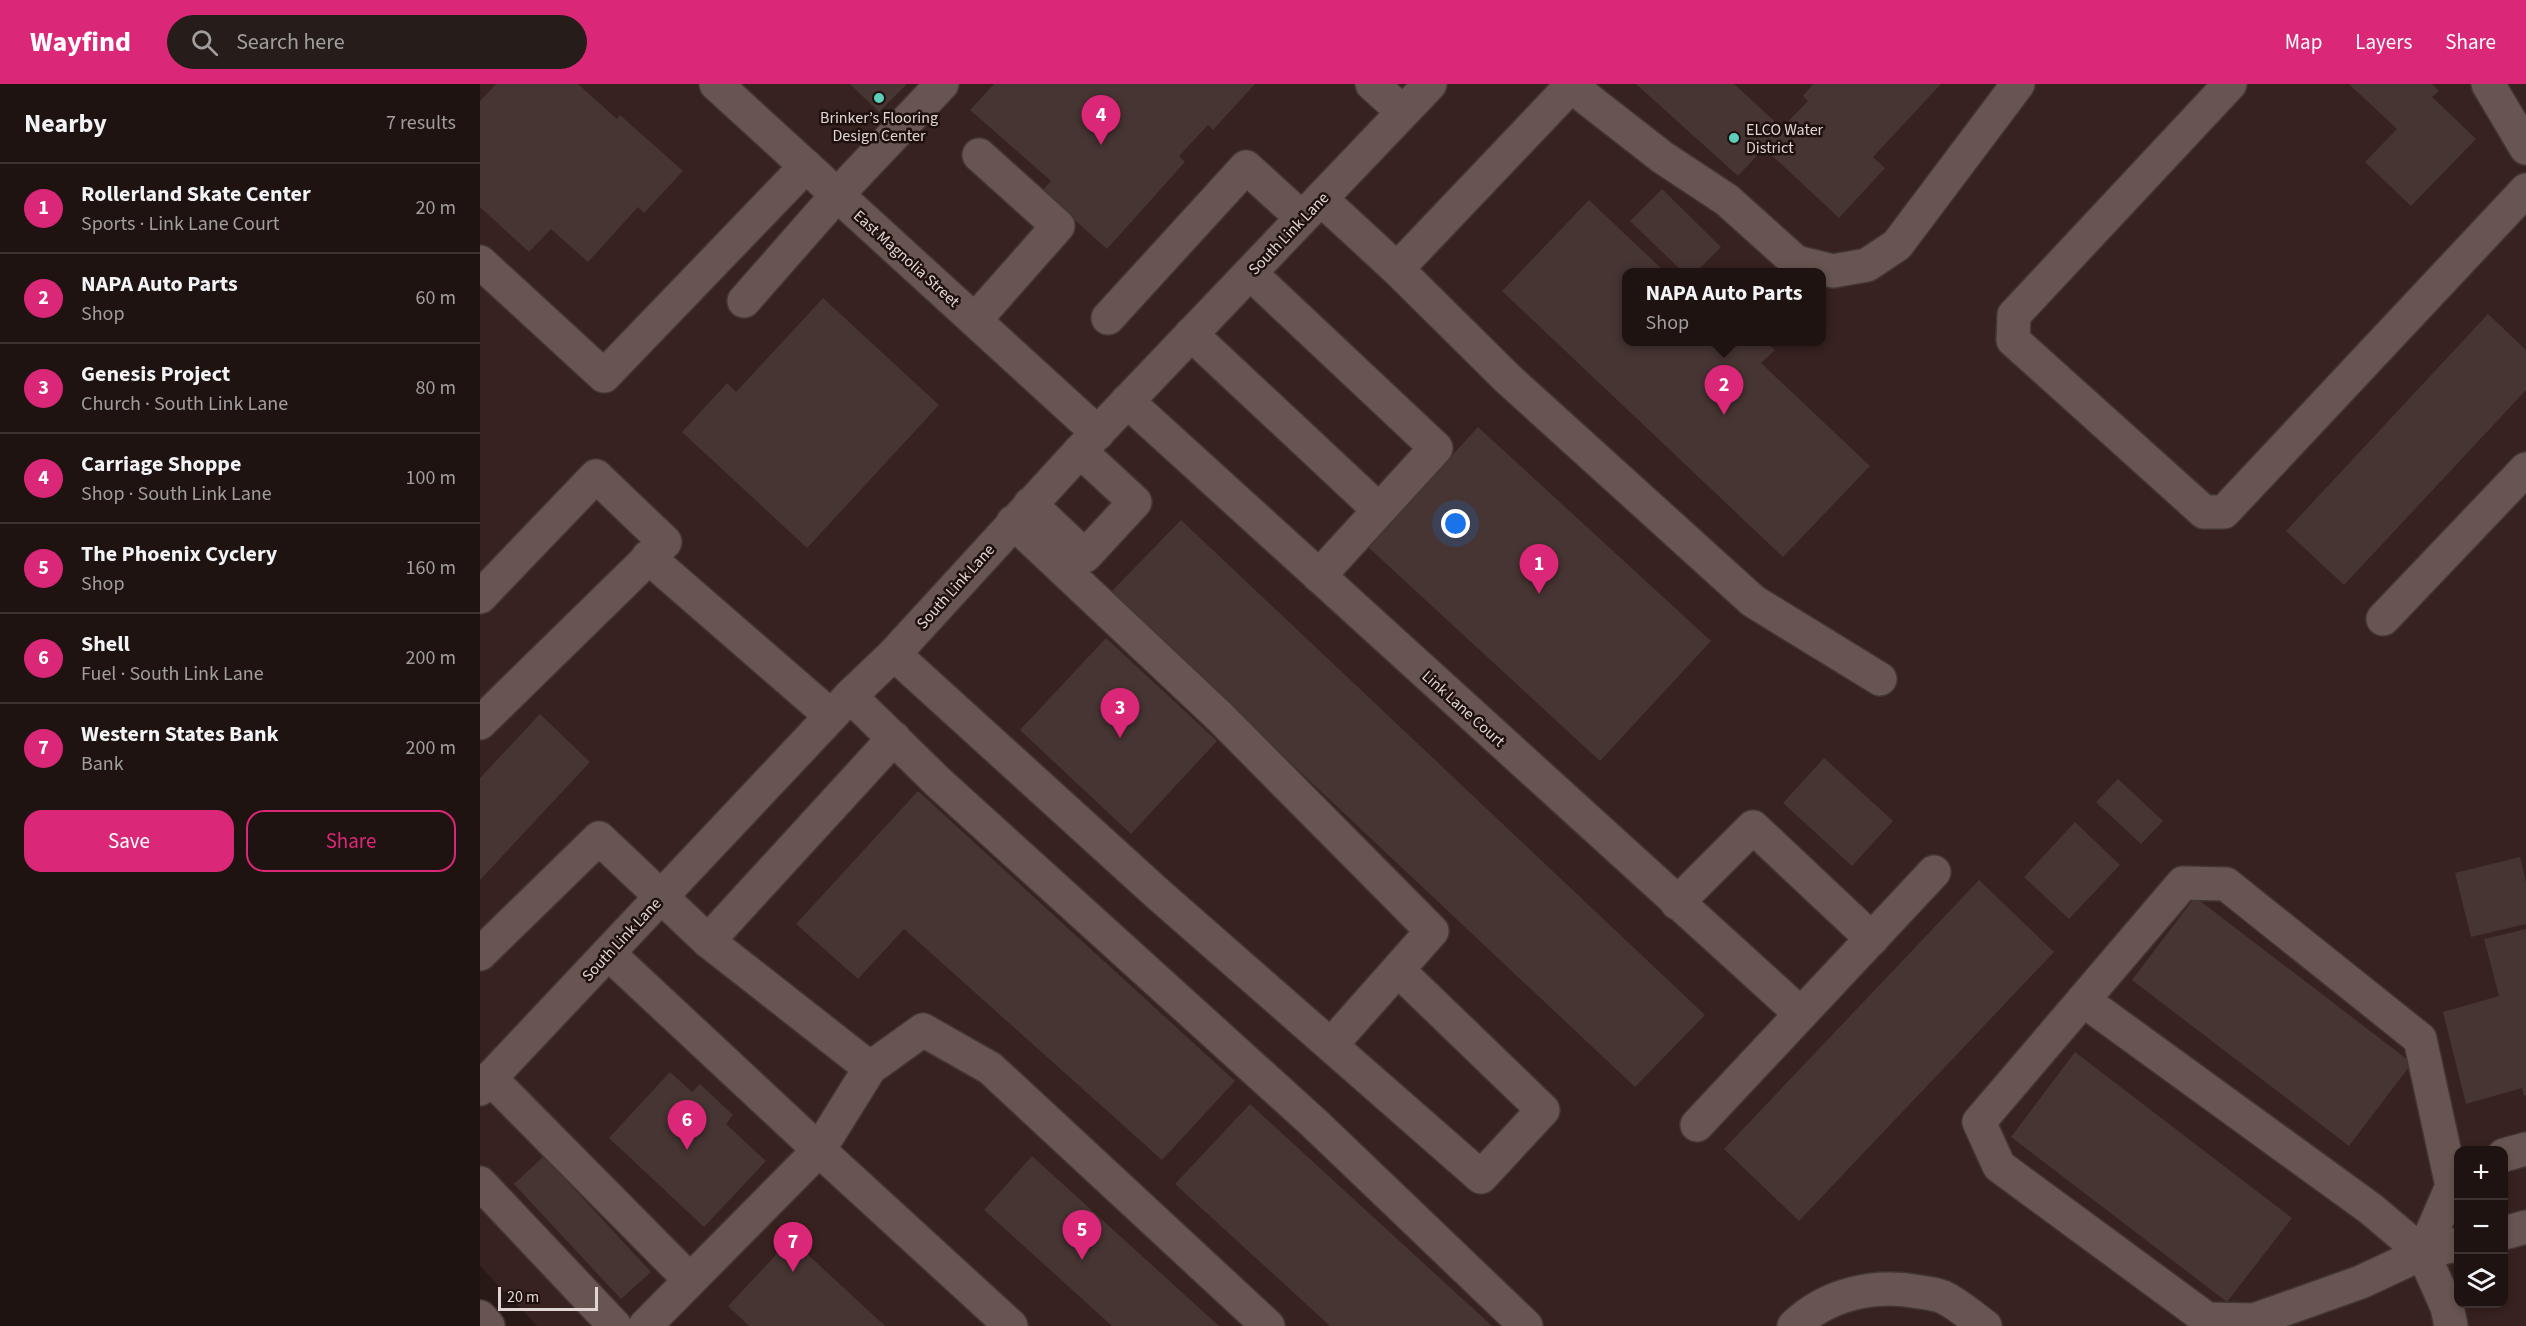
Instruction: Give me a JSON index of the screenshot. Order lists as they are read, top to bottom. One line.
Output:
{"streets":{"street":["South Link Lane","East Magnolia Street","Link Lane Court"]},"crossings":[["South Link Lane","East Magnolia Street"],["South Link Lane","Link Lane Court"]],"places":["Brinker’s Flooring Design Center","ELCO Water District"],"scale_bar":"20 m","page":{"header":"Wayfind","search":"Search here","nav":["Map","Layers","Share"],"heading":["Nearby","7 results"],"pins":["4","2","1","3","6","5","7"],"list":[{"mark":"1","name":"Rollerland Skate Center","note":"Sports · Link Lane Court","value":"20 m"},{"mark":"2","name":"NAPA Auto Parts","note":"Shop","value":"60 m"},{"mark":"3","name":"Genesis Project","note":"Church · South Link Lane","value":"80 m"},{"mark":"4","name":"Carriage Shoppe","note":"Shop · South Link Lane","value":"100 m"},{"mark":"5","name":"The Phoenix Cyclery","note":"Shop","value":"160 m"},{"mark":"6","name":"Shell","note":"Fuel · South Link Lane","value":"200 m"},{"mark":"7","name":"Western States Bank","note":"Bank","value":"200 m"}],"popup":["NAPA Auto Parts","Shop"],"buttons":["Save","Share"],"map_buttons":["+","−"],"scale":"20 m"}}
